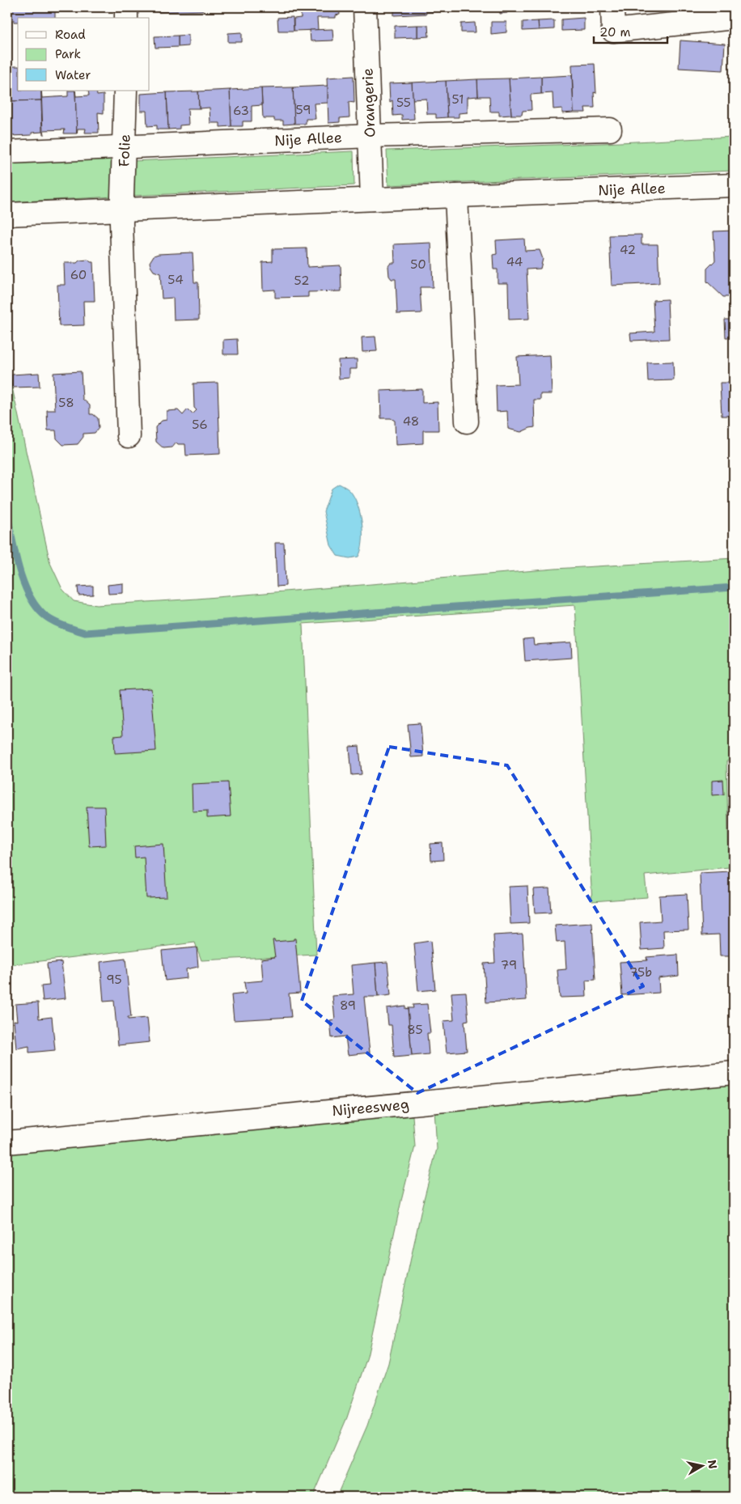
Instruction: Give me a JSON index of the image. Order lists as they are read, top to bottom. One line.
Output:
{"streets":{"street":["Orangerie","Nije Allee","Folie","Nijreesweg"]},"crossings":[["Orangerie","Nije Allee"],["Nije Allee","Folie"]],"house_numbers":["51","55","59","63","42","44","50","60","54","52","58","48","56","79","75b","95","89","85"],"legend":["Road","Park","Water"],"scale_bar":"20 m","north":"right"}
